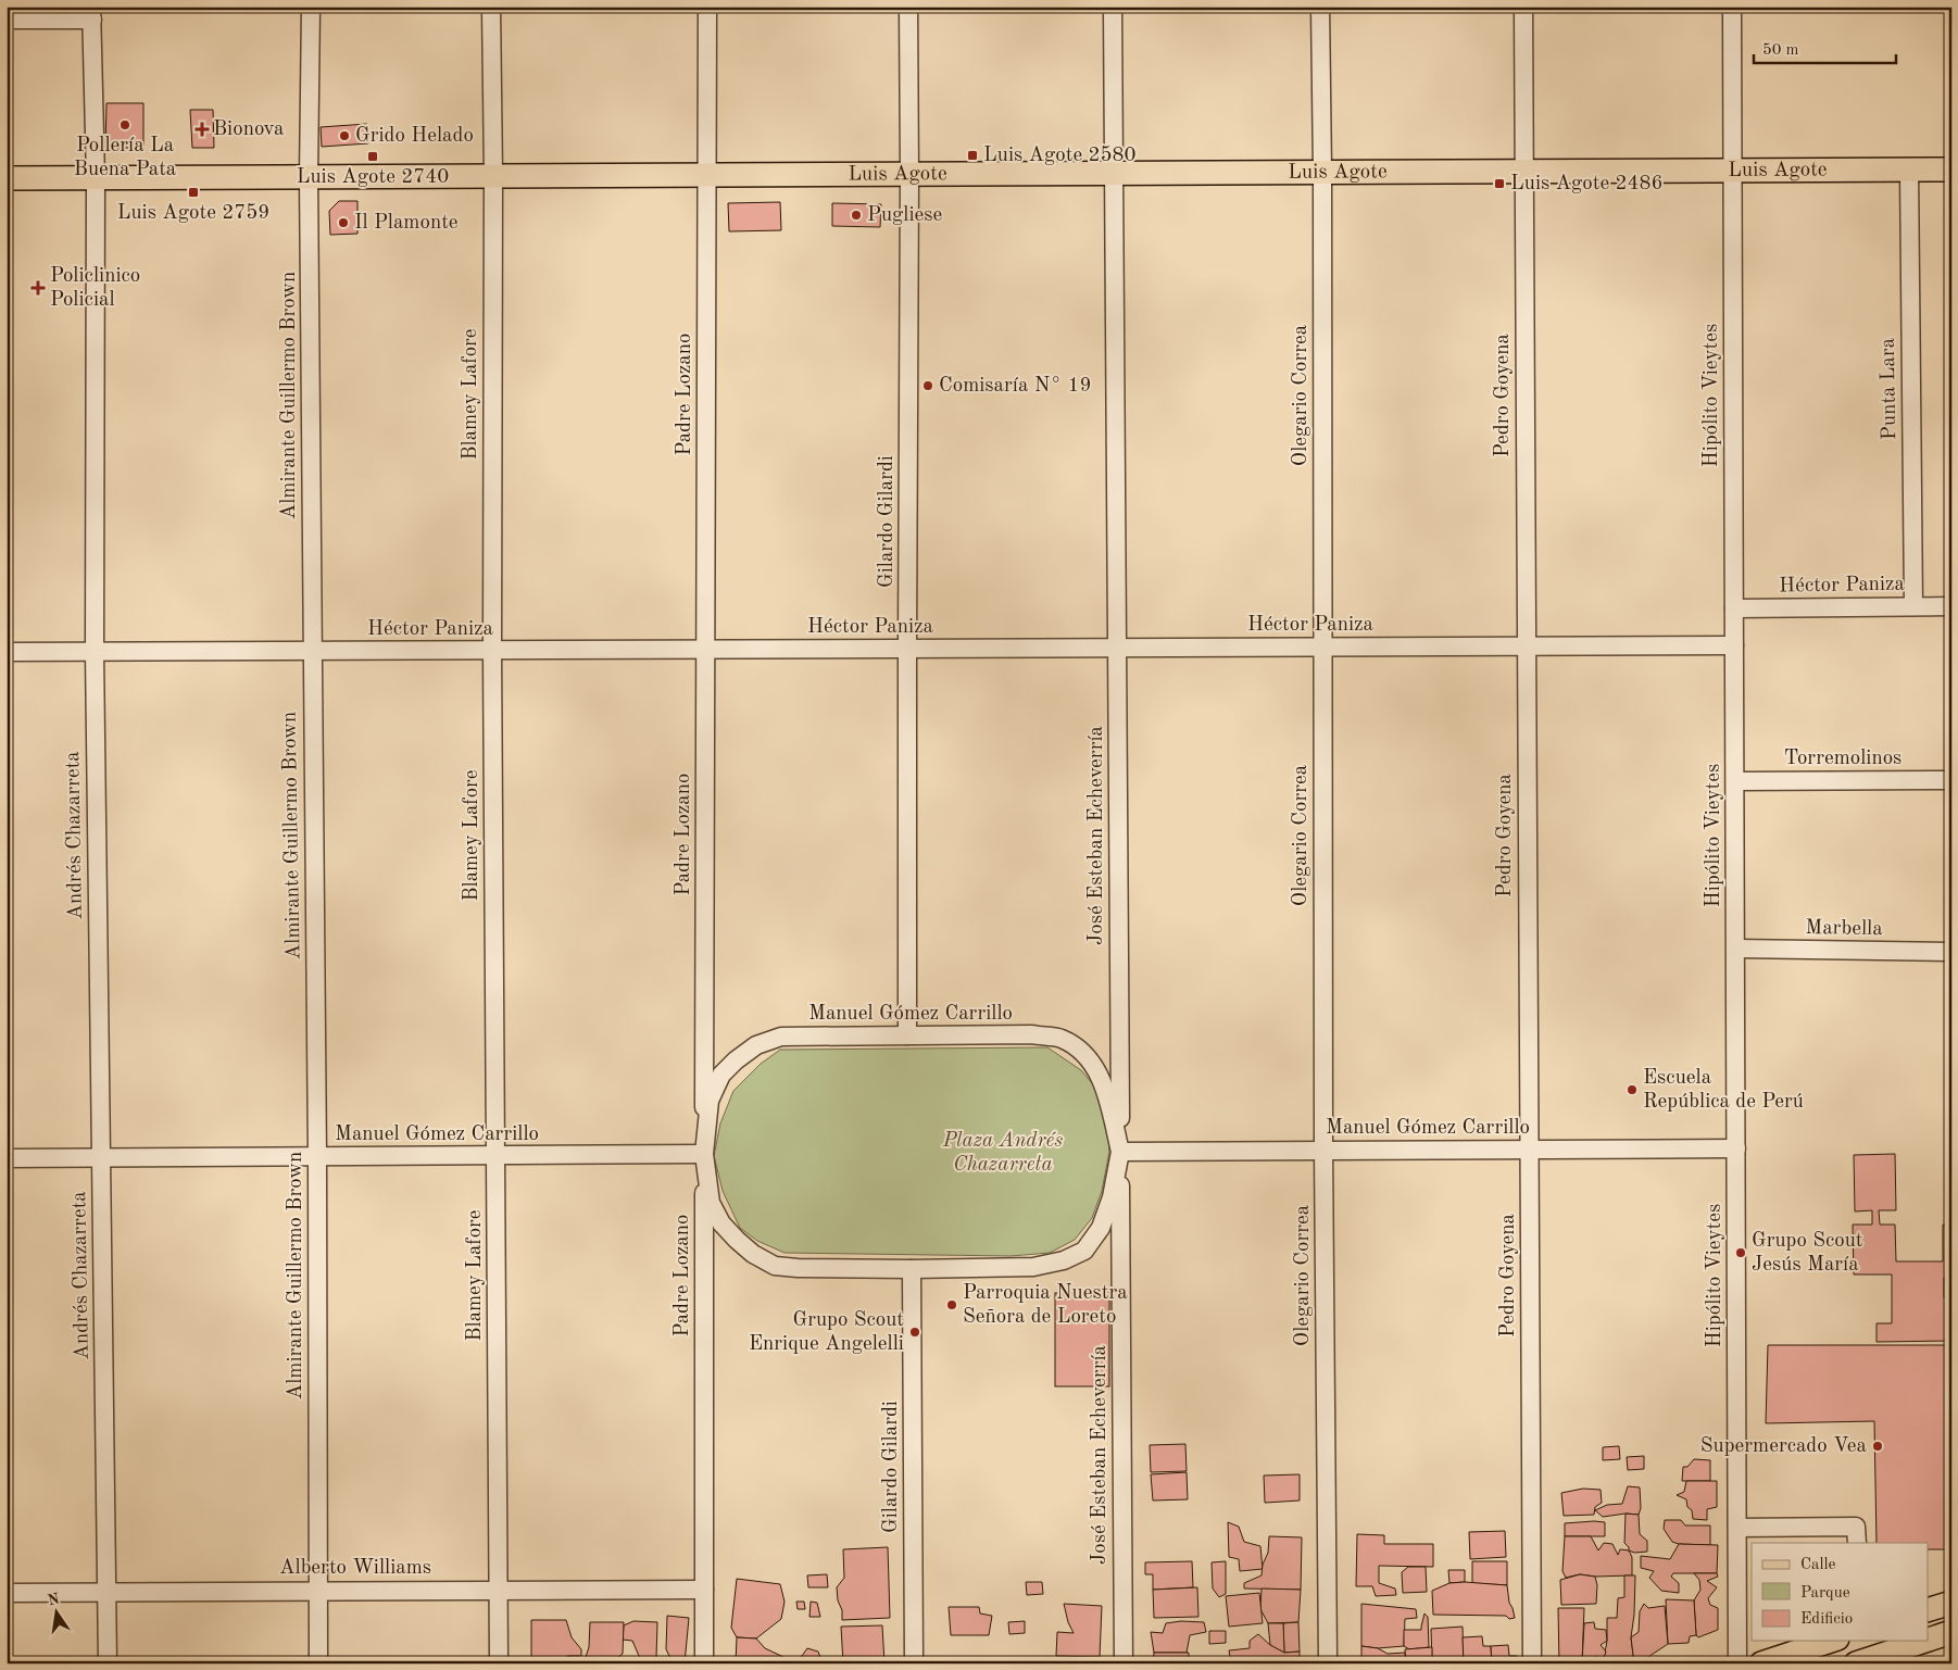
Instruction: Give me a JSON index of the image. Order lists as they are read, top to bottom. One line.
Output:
{"streets":{"main road":["Luis Agote"],"street":["Punta Lara","Blamey Lafore","Padre Lozano","Almirante Guillermo Brown","Olegario Correa","Pedro Goyena","Hipólito Vieytes","Gilardo Gilardi","Héctor Paniza","Torremolinos","Andrés Chazarreta","José Esteban Echeverría","Marbella","Manuel Gómez Carrillo","Alberto Williams"]},"crossings":[["Luis Agote","Punta Lara"],["Luis Agote","Blamey Lafore"],["Luis Agote","Padre Lozano"],["Luis Agote","Almirante Guillermo Brown"],["Luis Agote","Olegario Correa"],["Luis Agote","Pedro Goyena"],["Luis Agote","Hipólito Vieytes"],["Luis Agote","Gilardo Gilardi"],["Luis Agote","Andrés Chazarreta"],["Luis Agote","José Esteban Echeverría"],["Punta Lara","Héctor Paniza"],["Blamey Lafore","Héctor Paniza"],["Blamey Lafore","Manuel Gómez Carrillo"],["Blamey Lafore","Alberto Williams"],["Padre Lozano","Héctor Paniza"],["Padre Lozano","Manuel Gómez Carrillo"],["Padre Lozano","Alberto Williams"],["Almirante Guillermo Brown","Héctor Paniza"],["Almirante Guillermo Brown","Manuel Gómez Carrillo"],["Almirante Guillermo Brown","Alberto Williams"],["Olegario Correa","Héctor Paniza"],["Olegario Correa","Manuel Gómez Carrillo"],["Pedro Goyena","Héctor Paniza"],["Pedro Goyena","Manuel Gómez Carrillo"],["Hipólito Vieytes","Héctor Paniza"],["Hipólito Vieytes","Torremolinos"],["Hipólito Vieytes","Marbella"],["Hipólito Vieytes","Manuel Gómez Carrillo"],["Gilardo Gilardi","Héctor Paniza"],["Gilardo Gilardi","Manuel Gómez Carrillo"],["Héctor Paniza","Andrés Chazarreta"],["Héctor Paniza","José Esteban Echeverría"],["Andrés Chazarreta","Manuel Gómez Carrillo"],["Andrés Chazarreta","Alberto Williams"],["José Esteban Echeverría","Manuel Gómez Carrillo"]],"parks":["Plaza Andrés Chazarreta"],"places":{"other":["Pollería La Buena Pata","Grido Helado","Pugliese","Il Plamonte","Comisaría N° 19","Escuela República de Perú","Grupo Scout Jesús María","Parroquia Nuestra Señora de Loreto","Grupo Scout Enrique Angelelli","Supermercado Vea"],"health":["Bionova","Policlinico Policial"],"transit":["Luis Agote 2580","Luis Agote 2740","Luis Agote 2486","Luis Agote 2759"]},"legend":["Calle","Parque","Edificio"],"scale_bar":"50 m","north":"top"}
